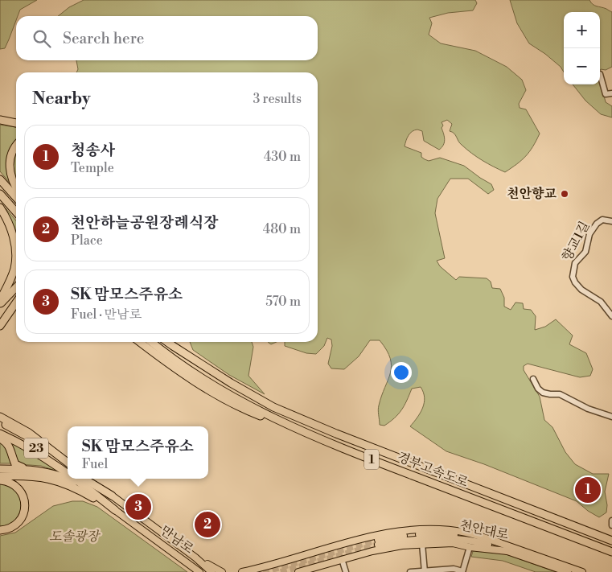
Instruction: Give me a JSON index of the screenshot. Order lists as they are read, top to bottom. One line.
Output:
{"streets":{"highway":["23","1","경부고속도로","만남로"],"main road":["천안대로"],"street":["향교1길"]},"parks":["도솔광장"],"places":["천안향교"],"page":{"map_buttons":["+","−"],"search":"Search here","heading":["Nearby","3 results"],"list":[{"mark":"1","name":"청송사","note":"Temple","value":"430 m"},{"mark":"2","name":"천안하늘공원장례식장","note":"Place","value":"480 m"},{"mark":"3","name":"SK 맘모스주유소","note":"Fuel · 만남로","value":"570 m"}],"popup":["SK 맘모스주유소","Fuel"],"pins":["1","3","2"]}}
